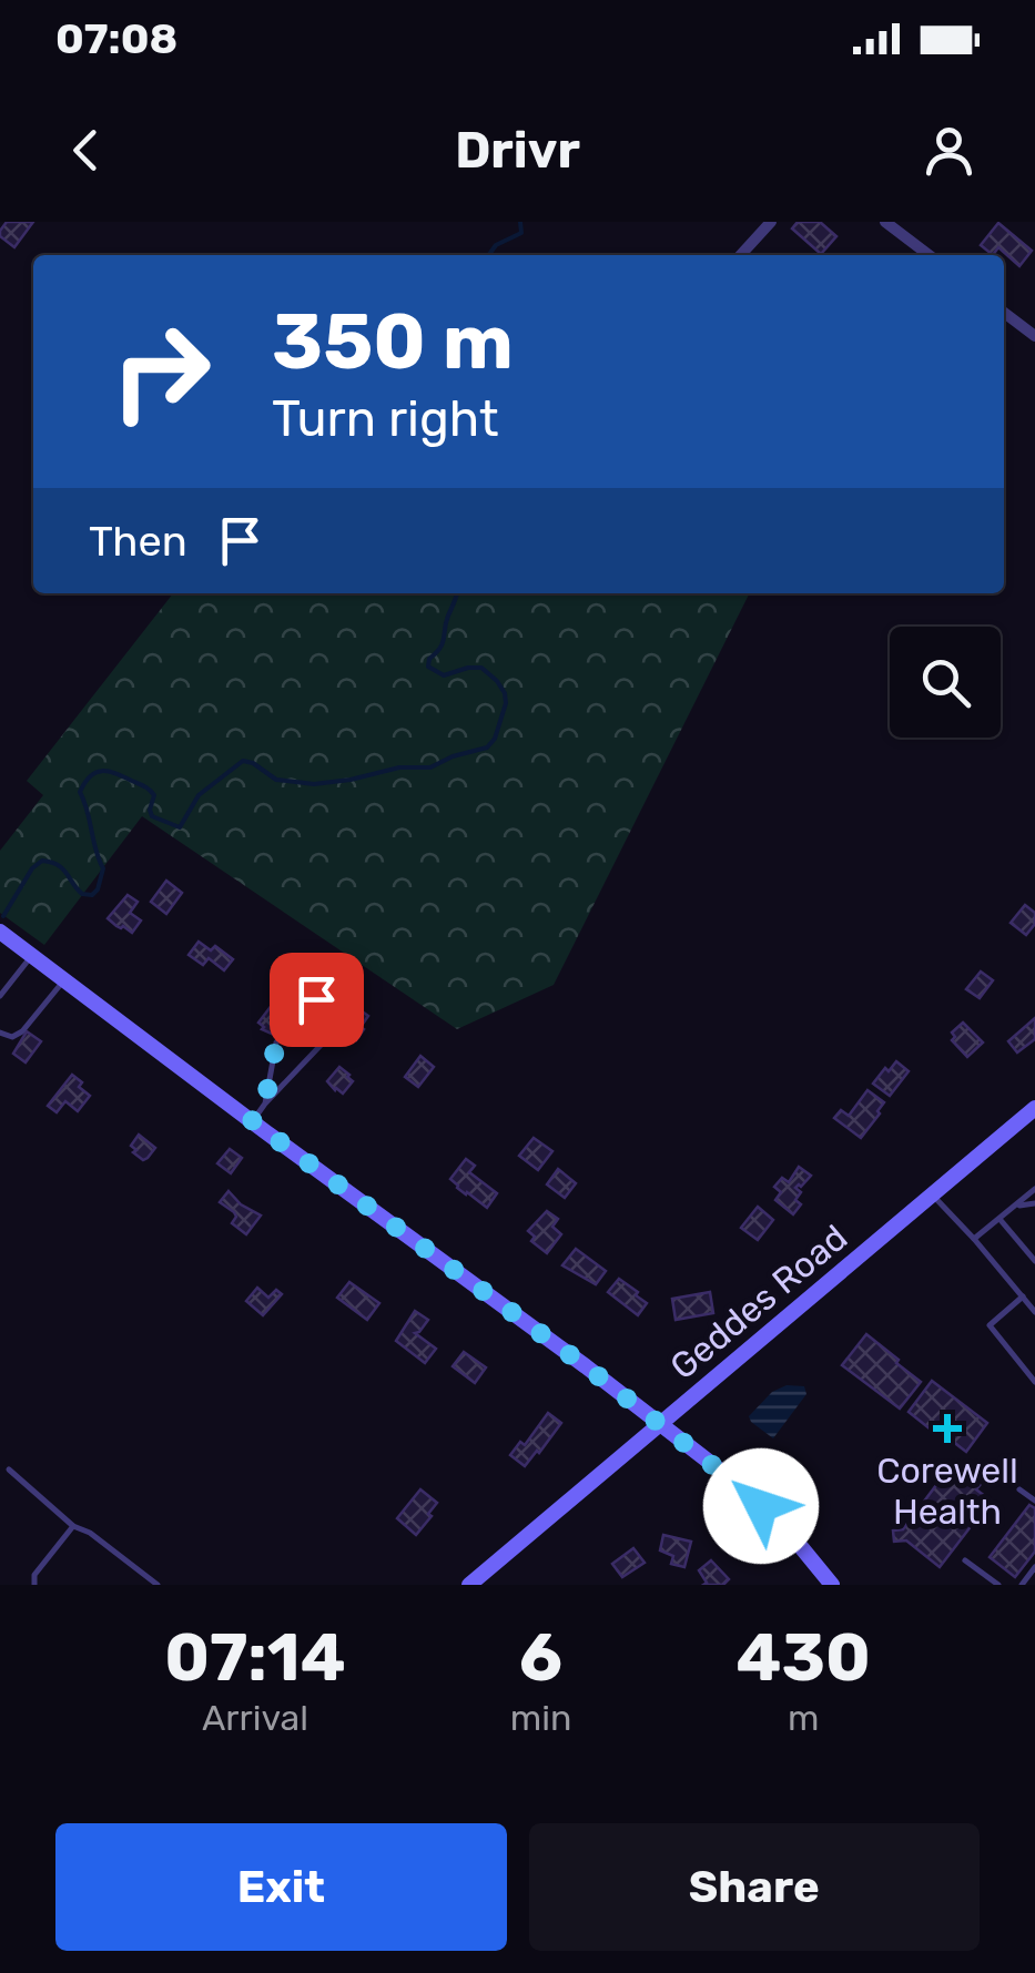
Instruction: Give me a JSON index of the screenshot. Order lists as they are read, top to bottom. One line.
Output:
{"streets":{"main road":["Geddes Road"]},"places":{"health":["Corewell Health"]},"page":{"status":"07:08","header":"Drivr","turn":["350 m","Turn right"],"then":"Then","eta":["07:14","Arrival","6","min","430","m"],"buttons":["Exit","Share"]}}
